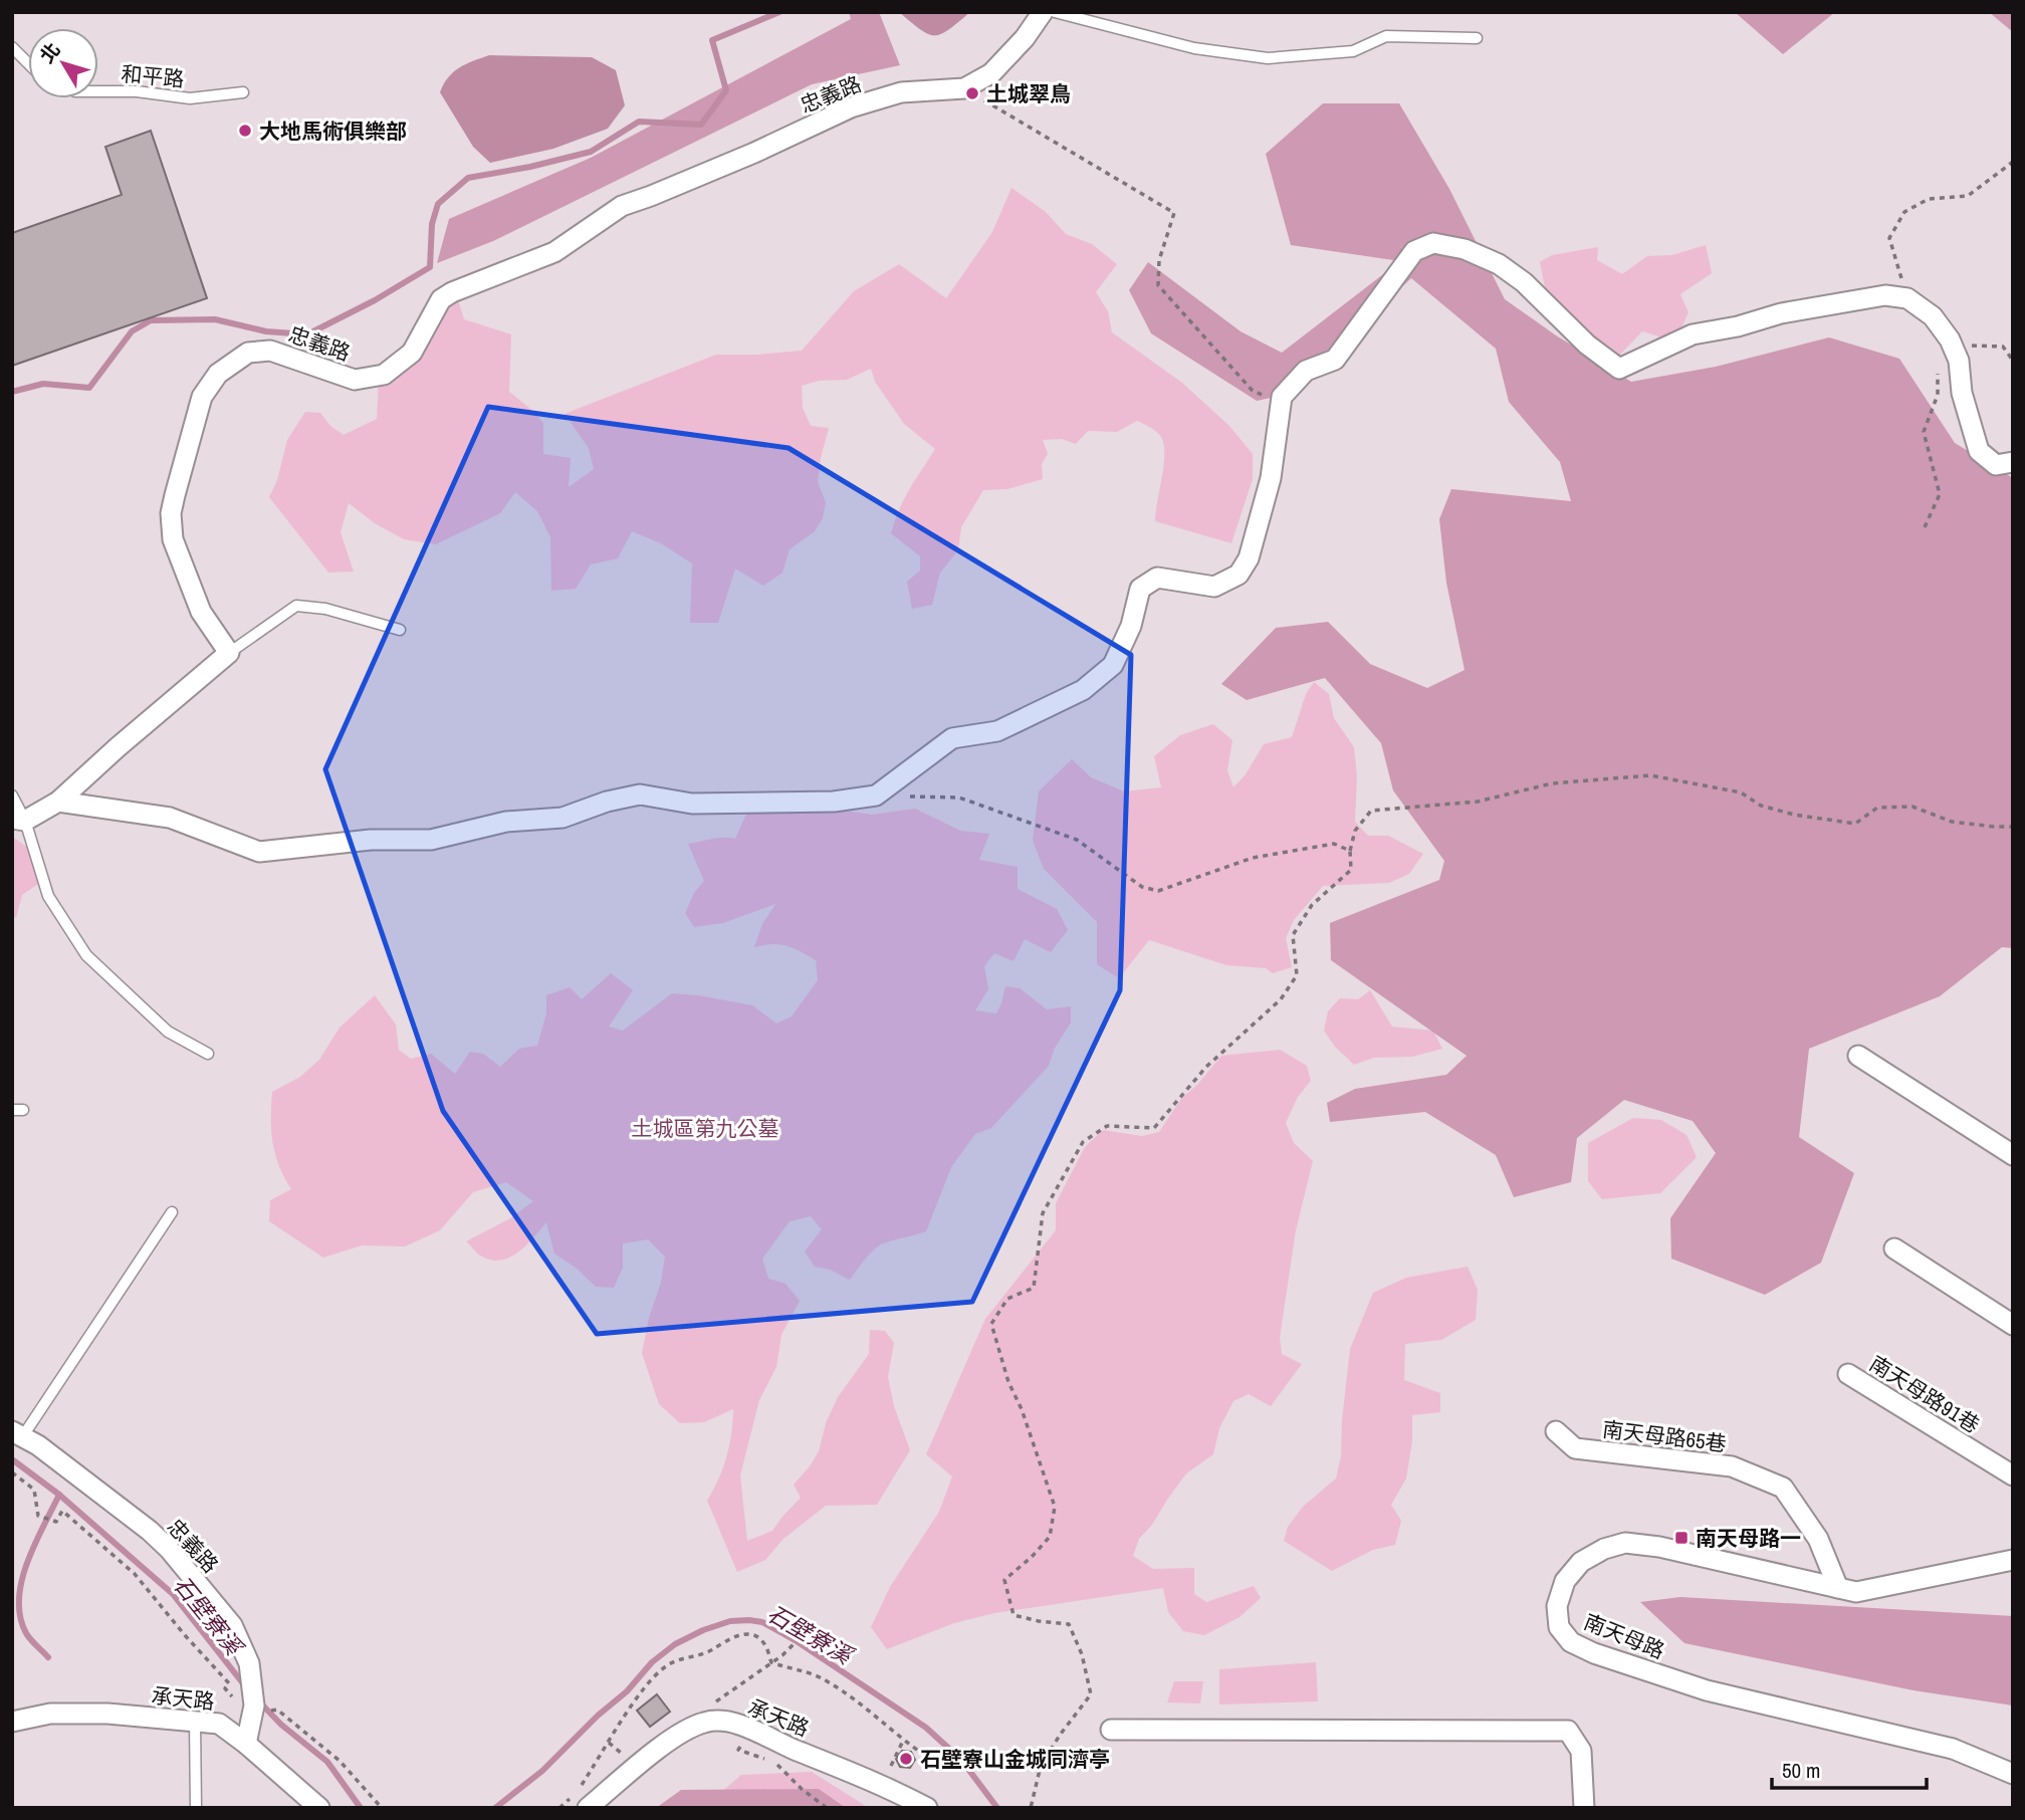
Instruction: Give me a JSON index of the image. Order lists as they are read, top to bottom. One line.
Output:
{"streets":{"street":["忠義路","南天母路91巷","南天母路65巷","南天母路","承天路"],"lane":["和平路"]},"crossings":[["忠義路","承天路"],["南天母路65巷","南天母路"]],"water":["石壁寮溪"],"parks":["土城區第九公墓"],"places":{"other":["土城翠鳥","大地馬術俱樂部","石壁寮山金城同濟亭"],"transit":["南天母路一"]},"scale_bar":"50 m","north":"top left"}
